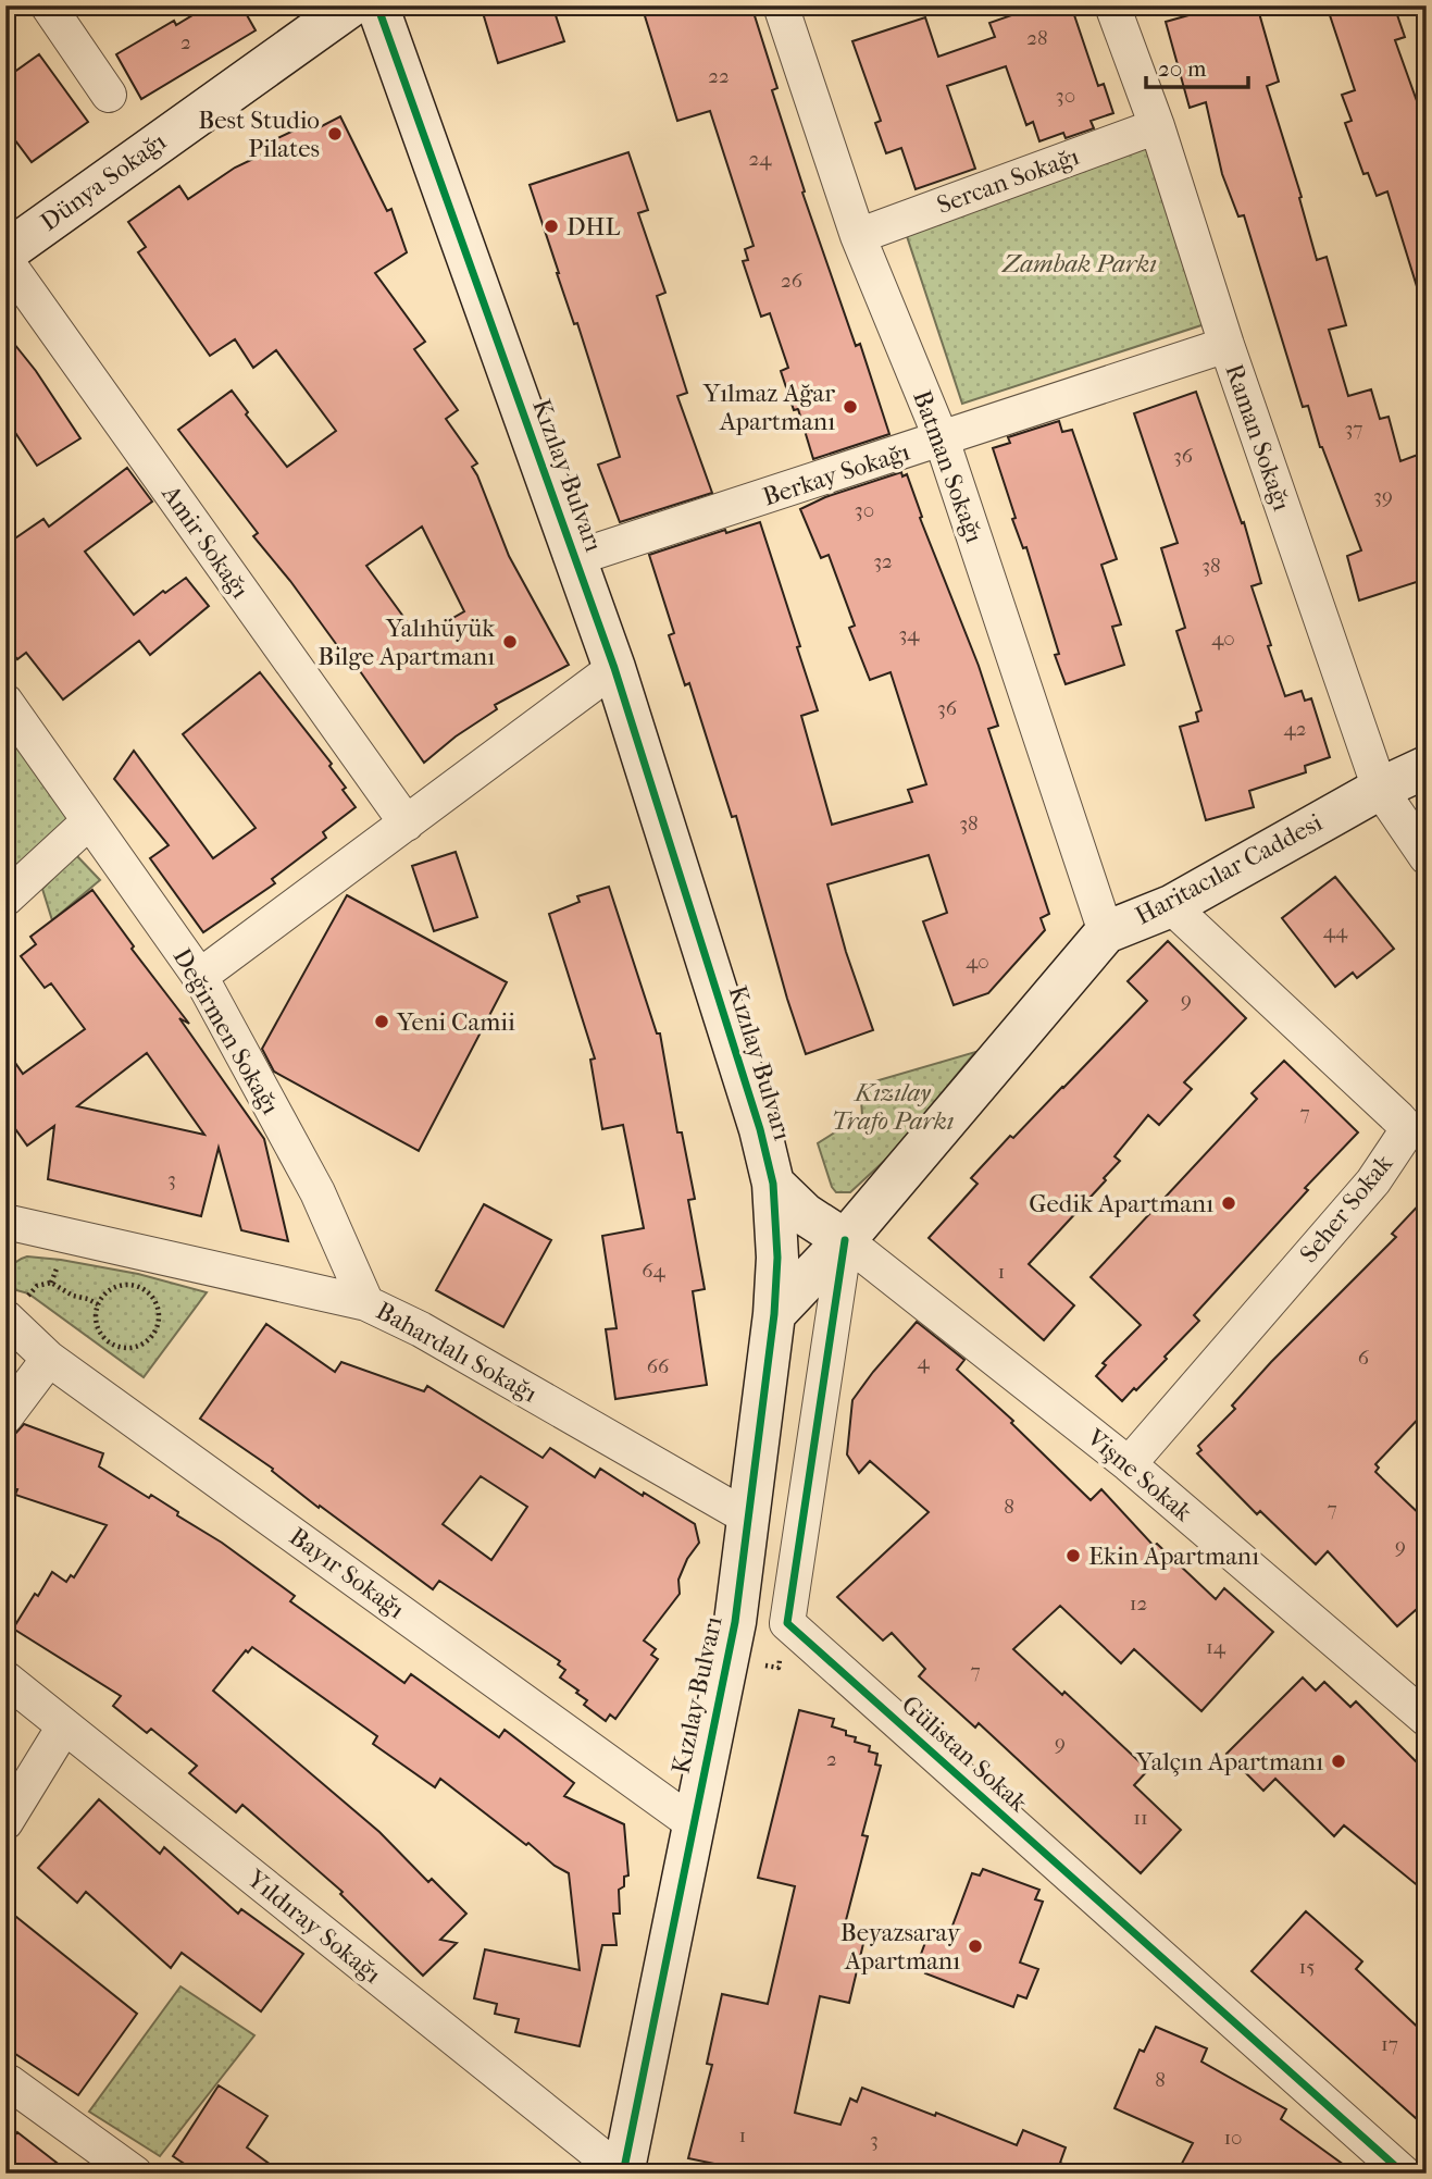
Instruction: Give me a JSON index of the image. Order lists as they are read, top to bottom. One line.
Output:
{"streets":{"street":["Sercan Sokağı","Dünya Sokağı","Raman Sokağı","Batman Sokağı","Berkay Sokağı","Kızılay Bulvarı","Amir Sokağı","Haritacılar Caddesi","Değirmen Sokağı","Seher Sokak","Bahardalı Sokağı","Vişne Sokak","Bayır Sokağı","Gülistan Sokak","Yıldıray Sokağı"]},"crossings":[["Sercan Sokağı","Raman Sokağı"],["Sercan Sokağı","Batman Sokağı"],["Dünya Sokağı","Amir Sokağı"],["Raman Sokağı","Berkay Sokağı"],["Raman Sokağı","Haritacılar Caddesi"],["Batman Sokağı","Berkay Sokağı"],["Batman Sokağı","Haritacılar Caddesi"],["Berkay Sokağı","Kızılay Bulvarı"],["Kızılay Bulvarı","Haritacılar Caddesi"],["Kızılay Bulvarı","Bahardalı Sokağı"],["Kızılay Bulvarı","Bayır Sokağı"],["Kızılay Bulvarı","Yıldıray Sokağı"],["Haritacılar Caddesi","Seher Sokak"],["Haritacılar Caddesi","Vişne Sokak"],["Haritacılar Caddesi","Gülistan Sokak"],["Değirmen Sokağı","Bahardalı Sokağı"],["Seher Sokak","Vişne Sokak"],["Vişne Sokak","Gülistan Sokak"]],"parks":["Zambak Parkı","Kızılay Trafo Parkı"],"places":["Best Studio Pilates","DHL","Yılmaz Ağar Apartmanı","Yalıhüyük Bilge Apartmanı","Yeni Camii","Gedik Apartmanı","Ekin Apartmanı","Yalçın Apartmanı","Beyazsaray Apartmanı"],"house_numbers":["28","2","22","30","24","26","37","36","39","30","32","38","34","40","36","42","38","44","40","9","7","3","64","1","6","4","66","8","7","9","12","14","7","9","2","11","15","17","8","1","10","3"],"scale_bar":"20 m"}
